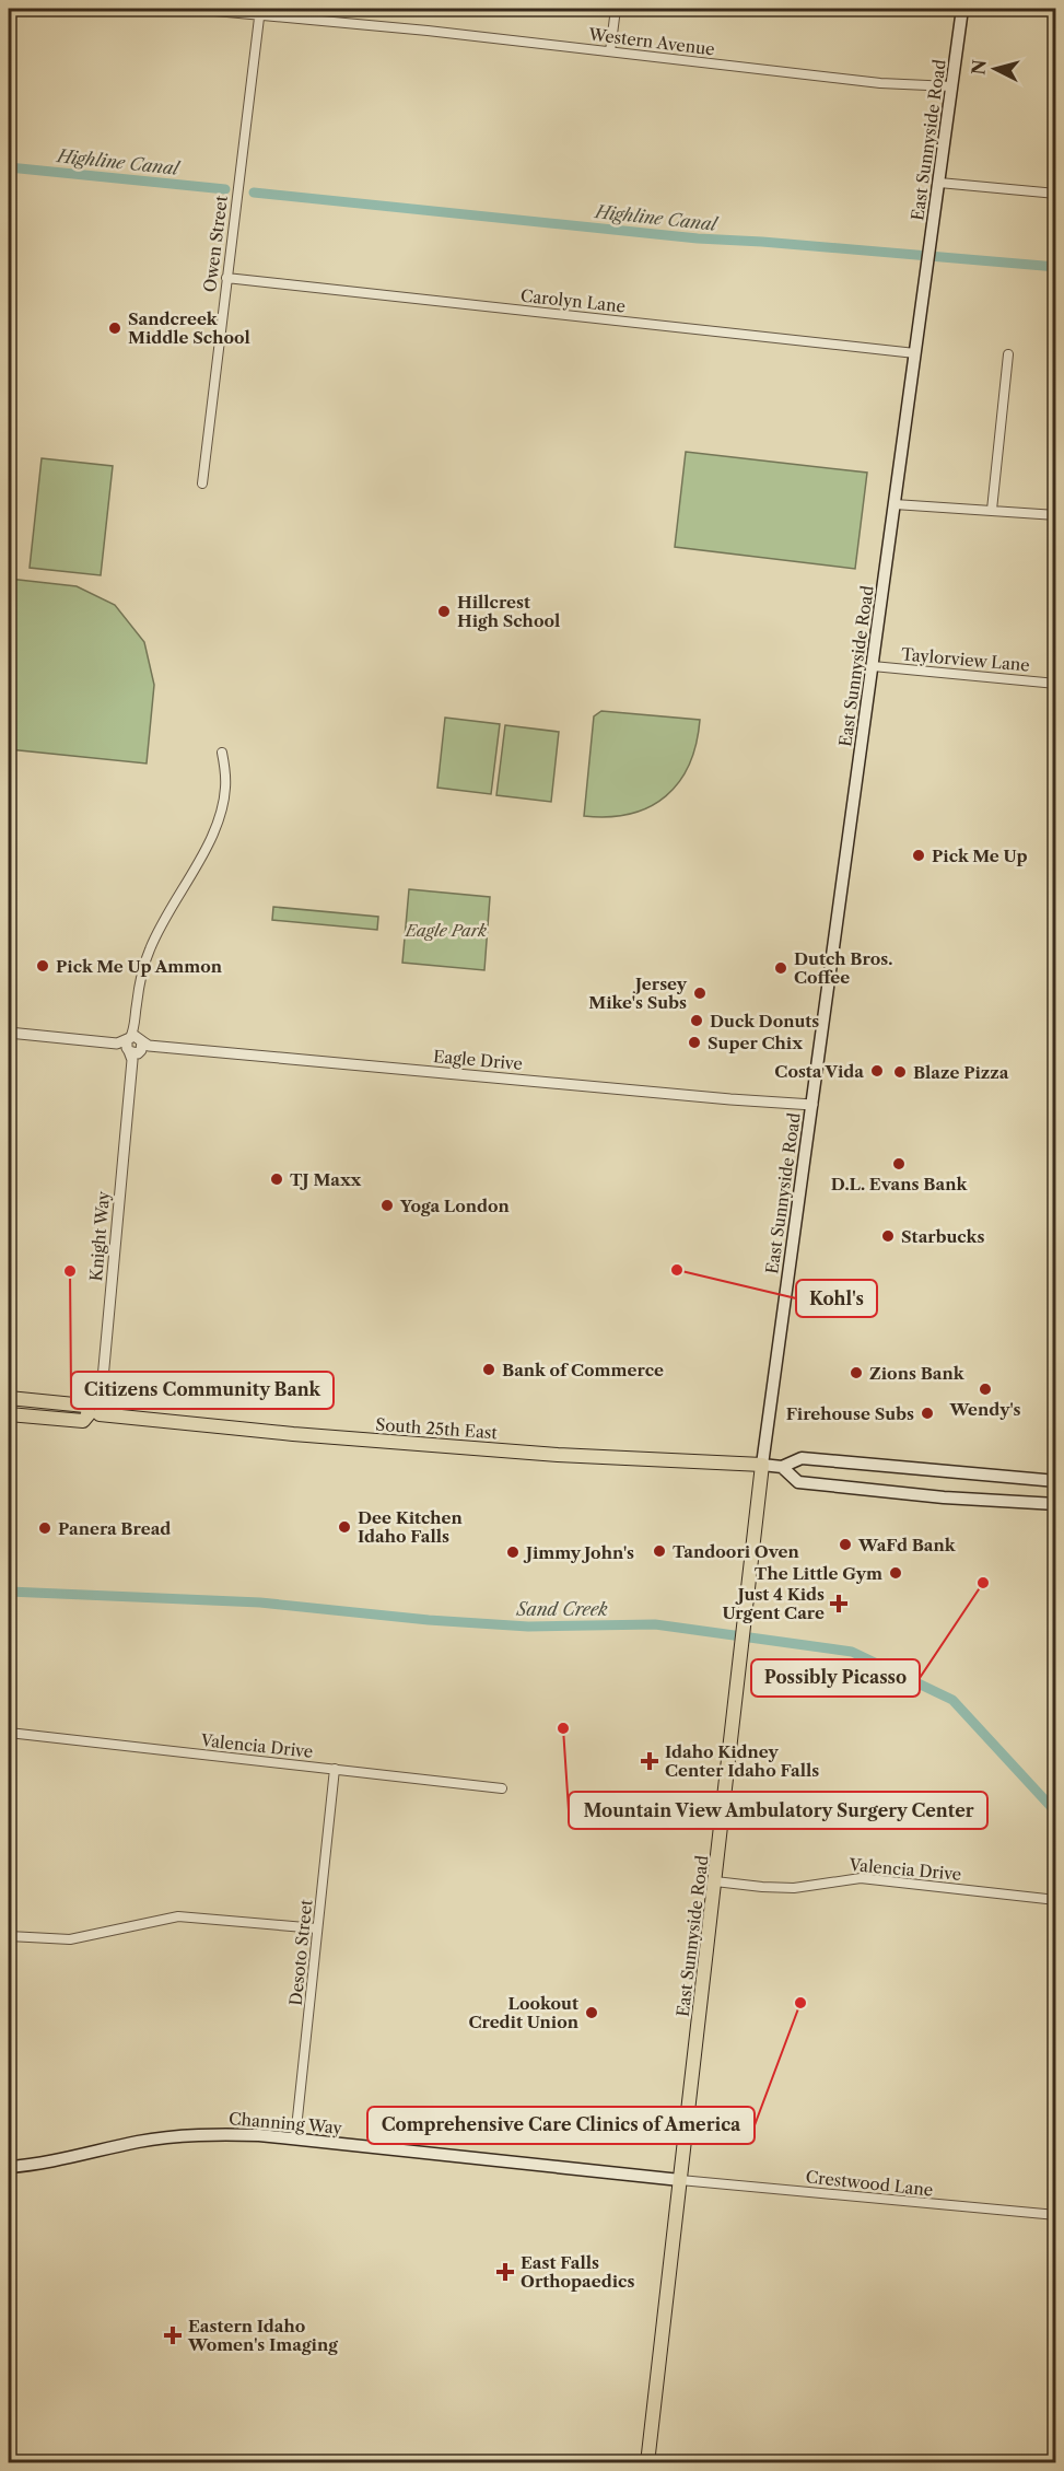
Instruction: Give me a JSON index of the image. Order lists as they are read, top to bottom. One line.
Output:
{"streets":{"main road":["East Sunnyside Road","South 25th East","Channing Way"],"street":["Western Avenue","Owen Street","Carolyn Lane","Taylorview Lane","Eagle Drive","Knight Way","Valencia Drive","Desoto Street","Crestwood Lane"]},"crossings":[["Western Avenue","East Sunnyside Road"],["Western Avenue","Owen Street"],["East Sunnyside Road","Carolyn Lane"],["East Sunnyside Road","Taylorview Lane"],["East Sunnyside Road","Eagle Drive"],["East Sunnyside Road","South 25th East"],["East Sunnyside Road","Valencia Drive"],["East Sunnyside Road","Channing Way"],["East Sunnyside Road","Crestwood Lane"],["Owen Street","Carolyn Lane"],["Eagle Drive","Knight Way"],["Knight Way","South 25th East"],["Valencia Drive","Desoto Street"],["Desoto Street","Channing Way"],["Channing Way","Crestwood Lane"]],"water":["Highline Canal","Sand Creek"],"parks":["Eagle Park"],"places":{"other":["Sandcreek Middle School","Hillcrest High School","Pick Me Up","Pick Me Up Ammon","Dutch Bros. Coffee","Jersey Mike's Subs","Duck Donuts","Super Chix","Costa Vida","Blaze Pizza","D.L. Evans Bank","TJ Maxx","Yoga London","Starbucks","Kohl's","Citizens Community Bank","Bank of Commerce","Zions Bank","Wendy's","Firehouse Subs","Dee Kitchen Idaho Falls","Panera Bread","WaFd Bank","Tandoori Oven","Jimmy John's","The Little Gym","Possibly Picasso","Mountain View Ambulatory Surgery Center","Comprehensive Care Clinics of America","Lookout Credit Union"],"health":["Just 4 Kids Urgent Care","Idaho Kidney Center Idaho Falls","East Falls Orthopaedics","Eastern Idaho Women's Imaging"]},"north":"left"}
